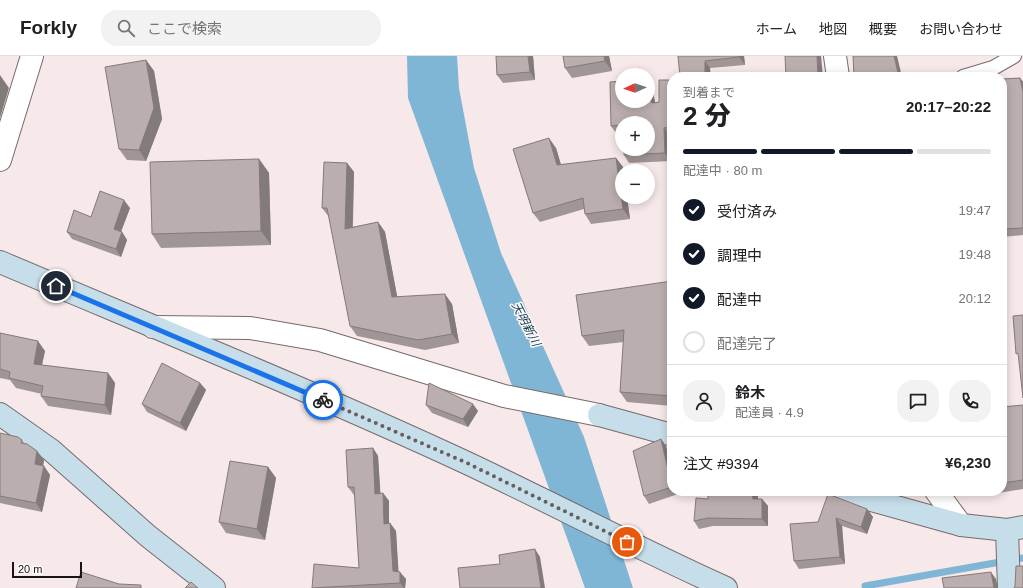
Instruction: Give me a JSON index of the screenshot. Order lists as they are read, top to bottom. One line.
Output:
{"water":["天明新川"],"scale_bar":"20 m","north":"left","page":{"header":"Forkly","search":"ここで検索","nav":["ホーム","地図","概要","お問い合わせ"],"map_buttons":["+","−"],"heading":["2 分","到着まで","20:17–20:22"],"panel":["鈴木","配達員 · 4.9","注文 #9394","¥6,230"],"bar":"配達中 · 80 m","list":[["受付済み","19:47"],["調理中","19:48"],["配達中","20:12"],"配達完了"],"scale":"20 m"}}
